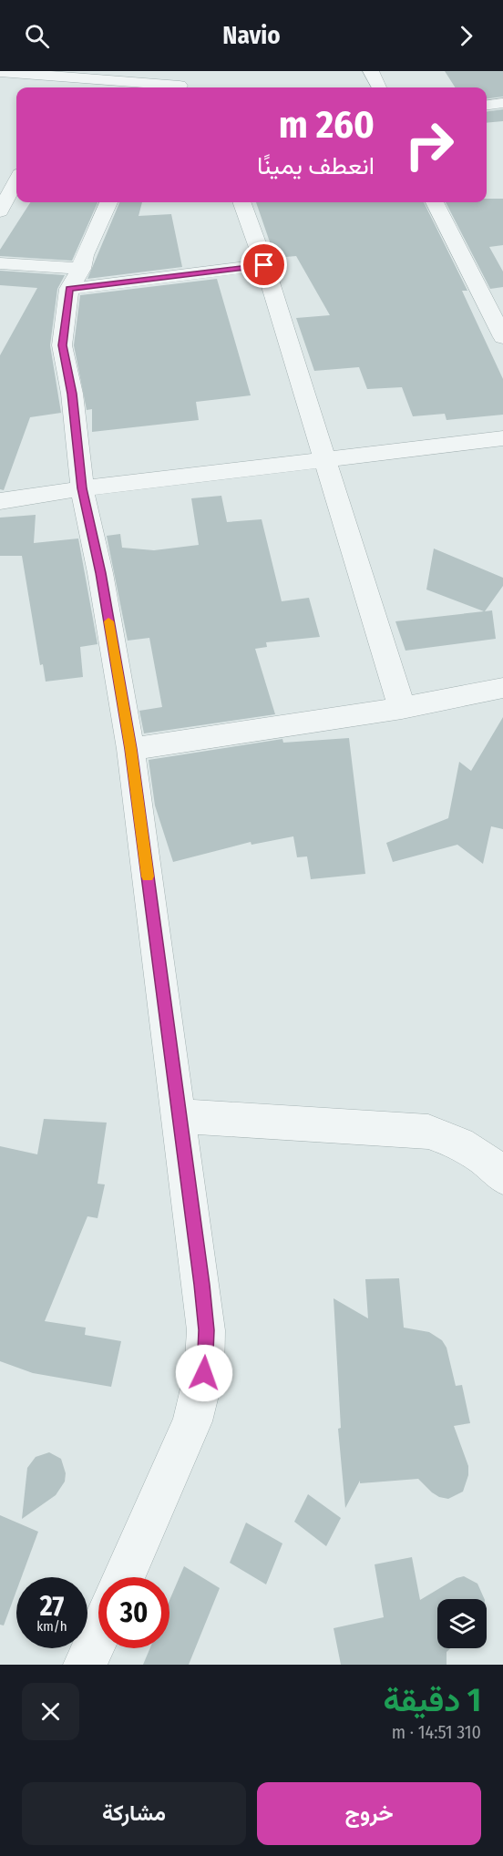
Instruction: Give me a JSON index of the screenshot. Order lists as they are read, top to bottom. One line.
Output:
{"page":{"header":"Navio","turn":["260 m","انعطف يمينًا"],"speed":"27 km/h","limit":"30","heading":["1 دقيقة","310 m · 14:51"],"buttons":["خروج","مشاركة"]}}
